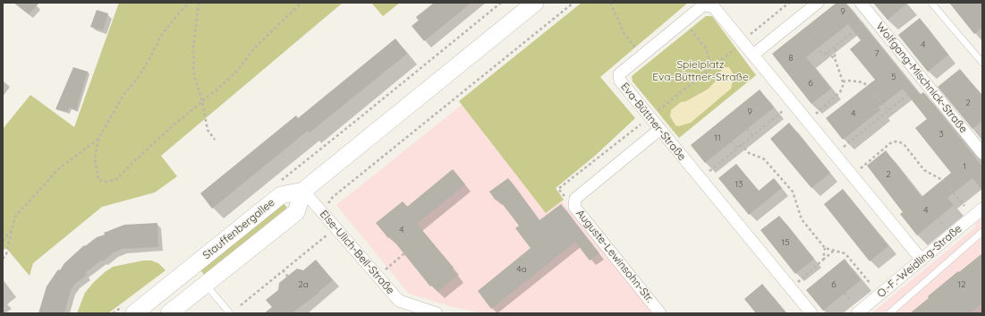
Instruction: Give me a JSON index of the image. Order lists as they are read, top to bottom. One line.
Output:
{"streets":{"main road":["Stauffenbergallee"],"street":["Wolfgang-Mischnick-Straße","Eva-Büttner-Straße","Else-Ulich-Beil-Straße","Auguste-Lewinsohn-Str.","O.-F.-Weidling-Straße"]},"crossings":[["Eva-Büttner-Straße","Auguste-Lewinsohn-Str."],["Eva-Büttner-Straße","O.-F.-Weidling-Straße"],["Stauffenbergallee","Else-Ulich-Beil-Straße"]],"parks":["Spielplatz Eva-Büttner-Straße"],"house_numbers":["9","4","7","8","5","6","2","9","4","3","11","1","2","13","4","4","15","4a","2a","6","12"]}
